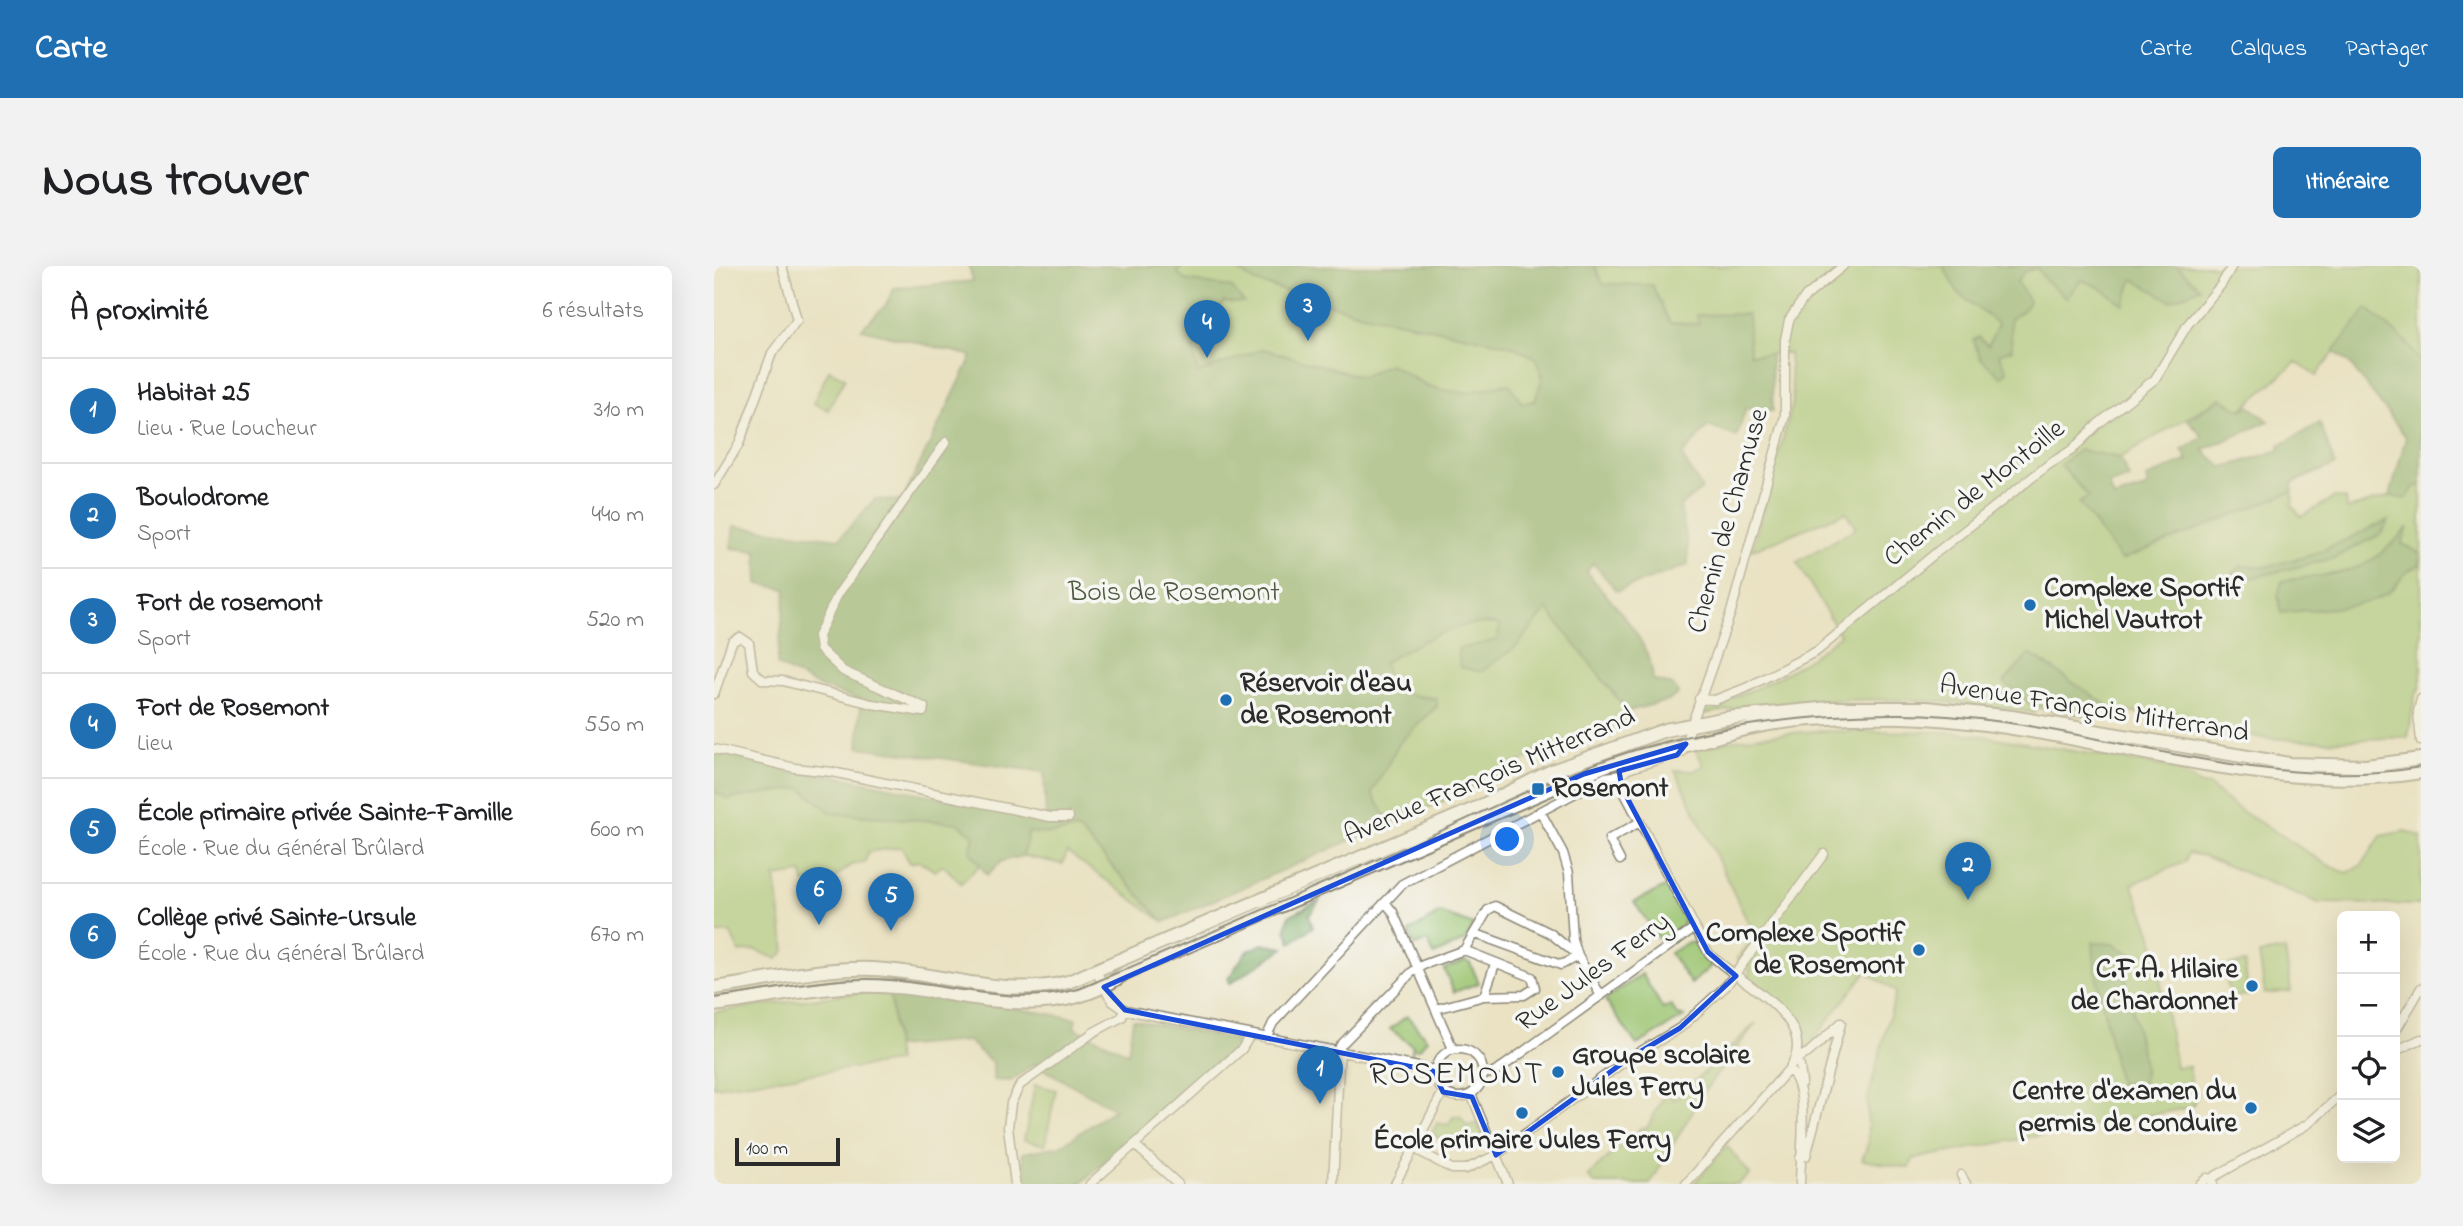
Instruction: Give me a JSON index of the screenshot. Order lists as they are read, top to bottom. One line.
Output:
{"streets":{"main road":["Avenue François Mitterrand"],"street":["Chemin de Montoille","Chemin de Chamuse","Rue Jules Ferry"]},"crossings":[["Chemin de Montoille","Chemin de Chamuse"],["Chemin de Chamuse","Avenue François Mitterrand"]],"districts":["ROSEMONT"],"parks":["Bois de Rosemont"],"places":{"other":["Complexe Sportif Michel Vautrot","Réservoir d'eau de Rosemont","Complexe Sportif de Rosemont","C.F.A. Hilaire de Chardonnet","Groupe scolaire Jules Ferry","Centre d'examen du permis de conduire","École primaire Jules Ferry"],"transit":["Rosemont"]},"scale_bar":"100 m","page":{"header":"Carte","nav":["Carte","Calques","Partager"],"title":"Nous trouver","buttons":"Itinéraire","heading":["À proximité","6 résultats"],"pins":["3","4","2","6","5","1"],"list":[{"mark":"1","name":"Habitat 25","note":"Lieu · Rue Loucheur","value":"310 m"},{"mark":"2","name":"Boulodrome","note":"Sport","value":"440 m"},{"mark":"3","name":"Fort de rosemont","note":"Sport","value":"520 m"},{"mark":"4","name":"Fort de Rosemont","note":"Lieu","value":"550 m"},{"mark":"5","name":"École primaire privée Sainte-Famille","note":"École · Rue du Général Brûlard","value":"600 m"},{"mark":"6","name":"Collège privé Sainte-Ursule","note":"École · Rue du Général Brûlard","value":"670 m"}],"map_buttons":["+","−"],"scale":"100 m"}}
